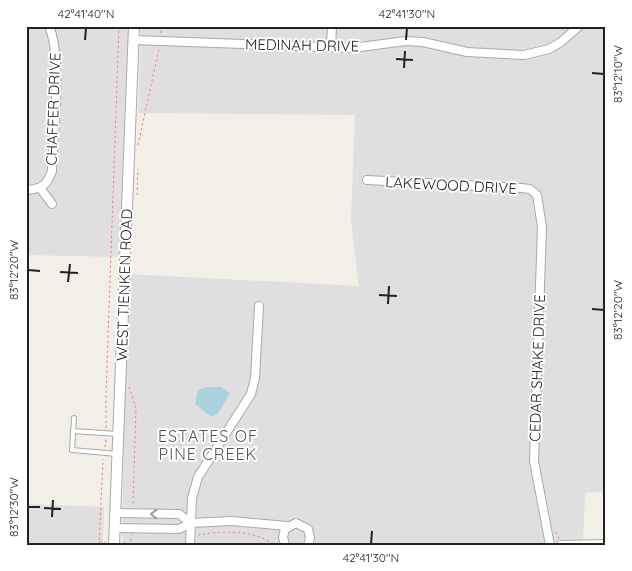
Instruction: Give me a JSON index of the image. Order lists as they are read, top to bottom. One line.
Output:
{"streets":{"street":["MEDINAH DRIVE","CHAFFER DRIVE","LAKEWOOD DRIVE","WEST TIENKEN ROAD","CEDAR SHAKE DRIVE"]},"crossings":[["MEDINAH DRIVE","WEST TIENKEN ROAD"],["LAKEWOOD DRIVE","CEDAR SHAKE DRIVE"]],"districts":["ESTATES OF PINE CREEK"],"coordinates":["42°41'40\"N","42°41'30\"N","83°12'10\"W","83°12'20\"W","83°12'30\"W"]}
